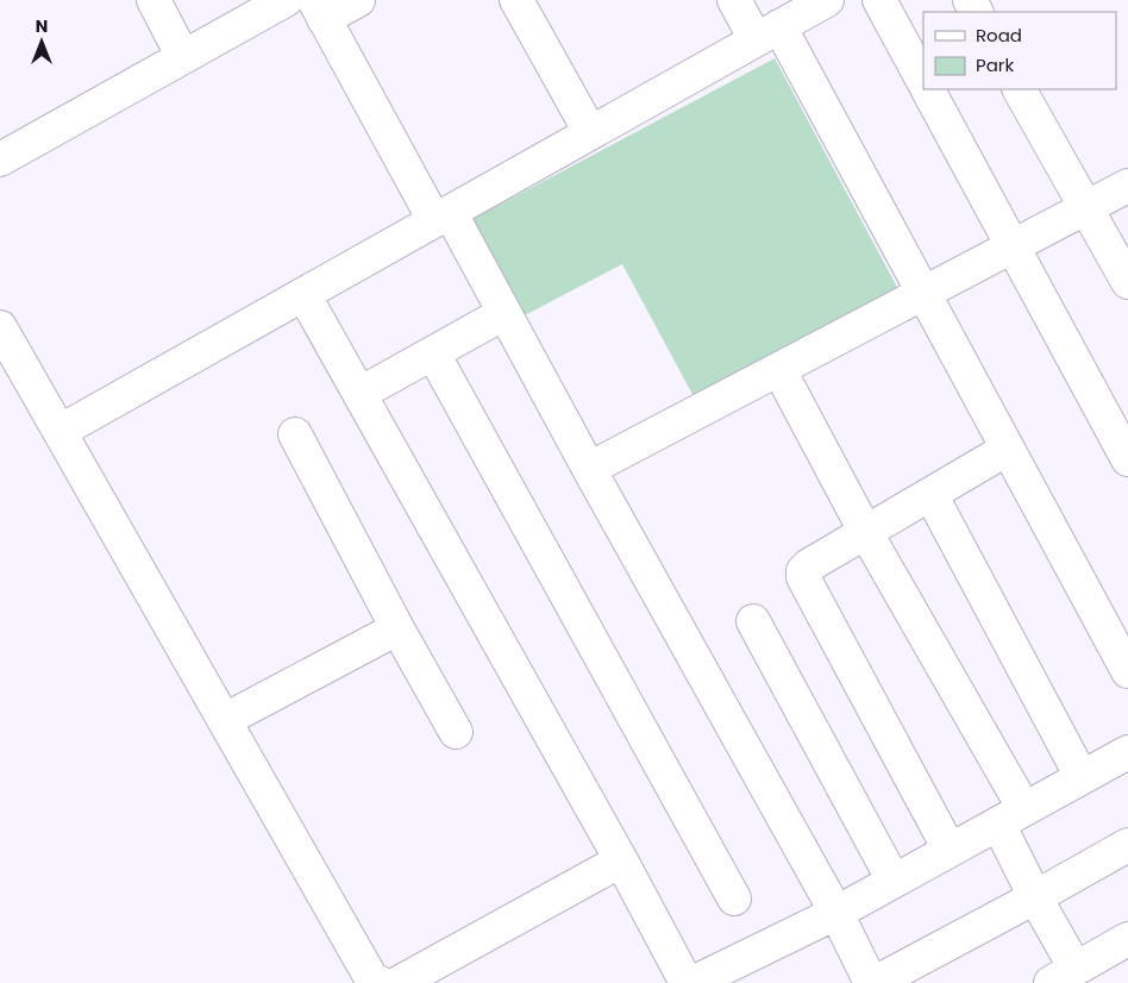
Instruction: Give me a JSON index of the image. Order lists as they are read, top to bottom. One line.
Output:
{"legend":["Road","Park"],"north":"top"}
